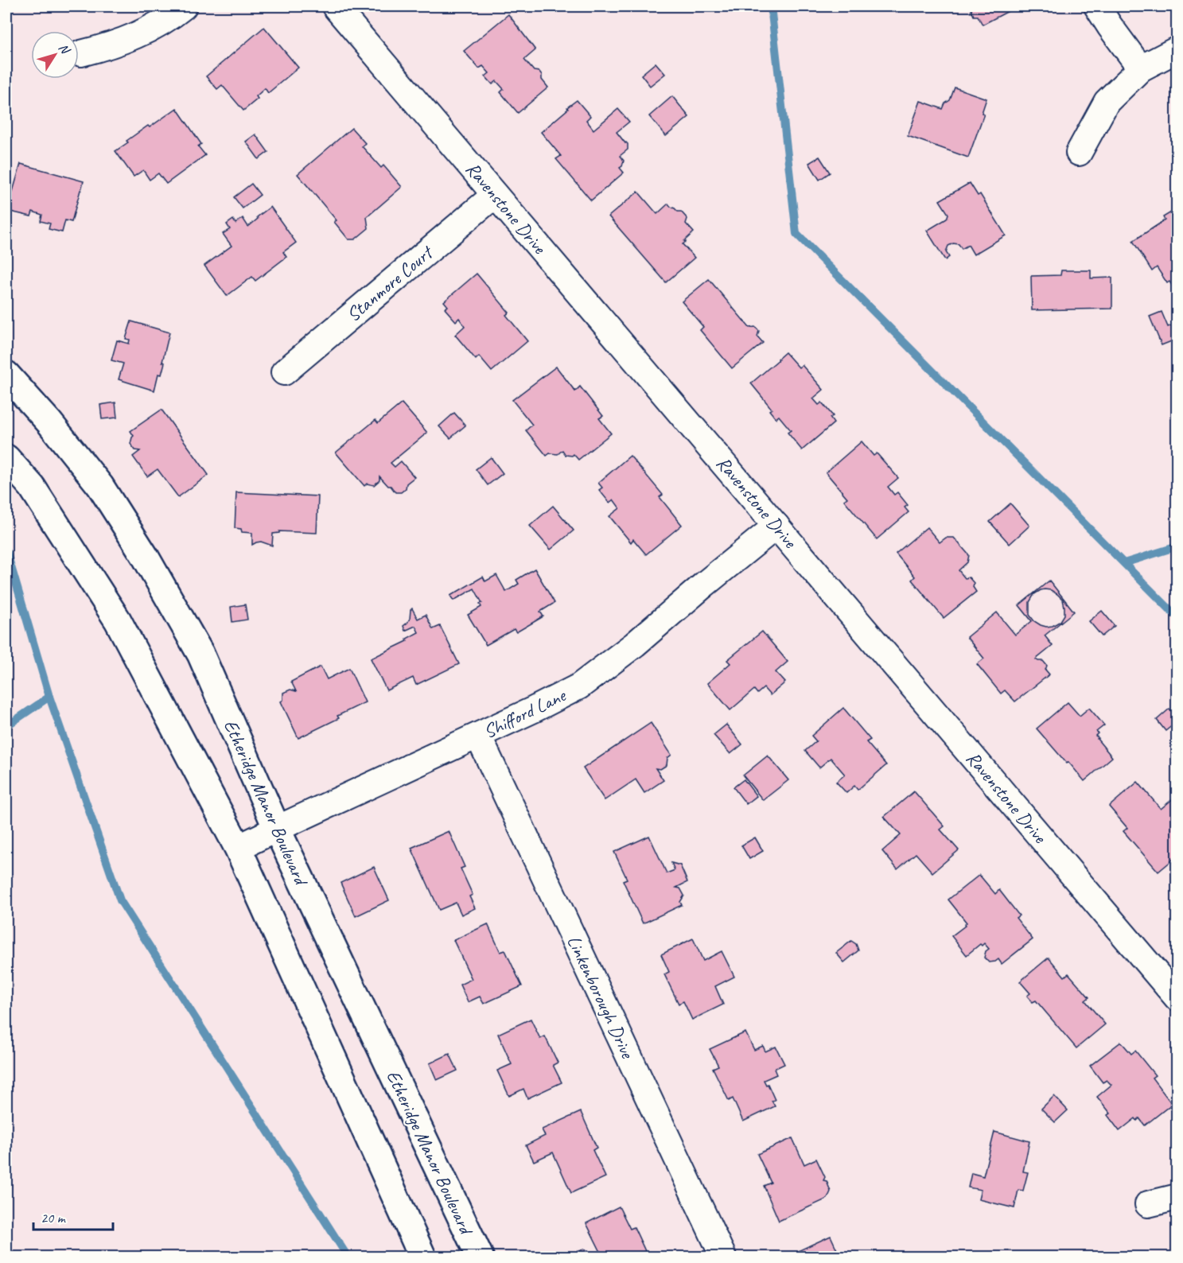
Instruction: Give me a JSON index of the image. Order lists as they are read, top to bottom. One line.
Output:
{"streets":{"main road":["Etheridge Manor Boulevard"],"street":["Ravenstone Drive","Stanmore Court","Shifford Lane","Linkenborough Drive"]},"crossings":[["Ravenstone Drive","Stanmore Court"],["Ravenstone Drive","Shifford Lane"],["Shifford Lane","Etheridge Manor Boulevard"],["Shifford Lane","Linkenborough Drive"]],"scale_bar":"20 m","north":"top right"}
